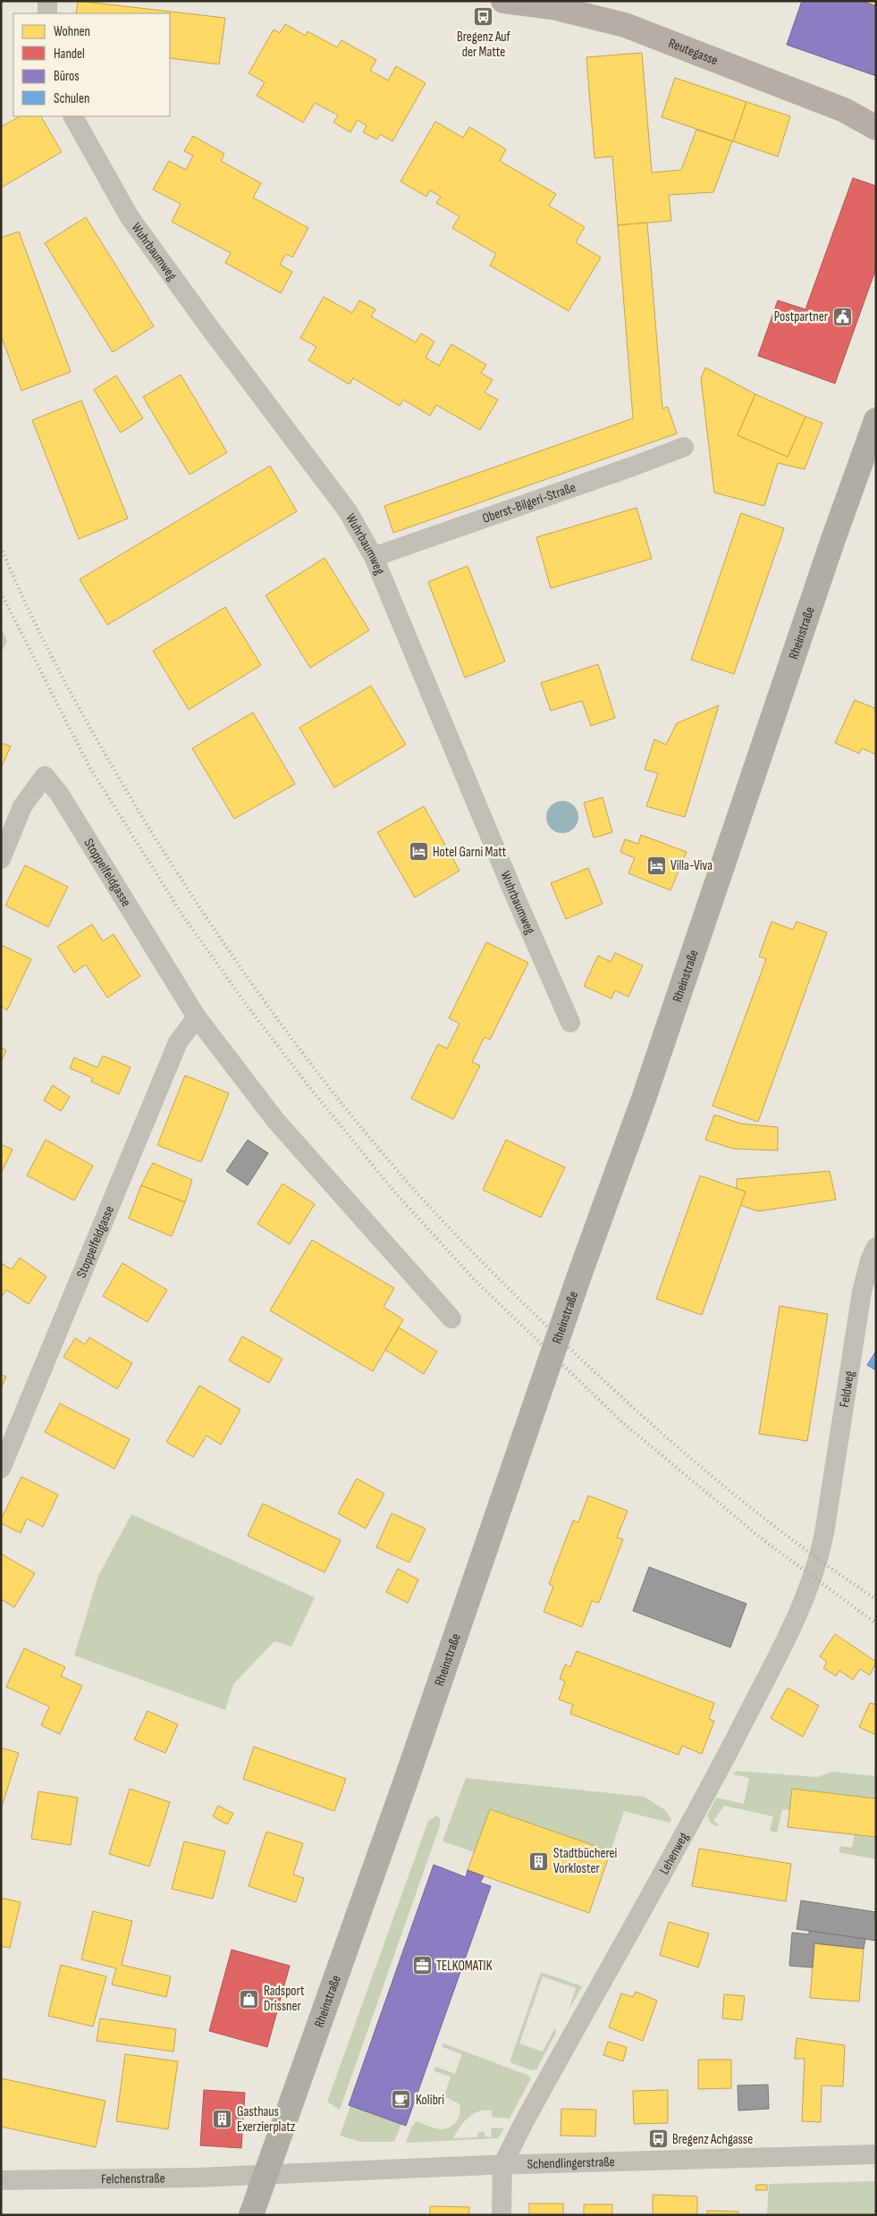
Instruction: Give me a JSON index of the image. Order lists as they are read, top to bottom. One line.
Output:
{"streets":{"main road":["Rheinstraße"],"street":["Reutegasse","Wuhrbaumweg","Oberst-Bilgeri-Straße","Stoppelfeldgasse","Feldweg","Lehenweg","Schendlingerstraße","Felchenstraße"]},"crossings":[["Wuhrbaumweg","Oberst-Bilgeri-Straße"],["Rheinstraße","Schendlingerstraße"],["Rheinstraße","Felchenstraße"],["Feldweg","Lehenweg"],["Lehenweg","Schendlingerstraße"],["Schendlingerstraße","Felchenstraße"]],"places":{"bus stop":["Bregenz Auf der Matte","Bregenz Achgasse"],"public building":["Postpartner"],"hotel":["Hotel Garni Matt","Villa-Viva"],"building":["Stadtbücherei Vorkloster","Gasthaus Exerzierplatz"],"office":["TELKOMATIK"],"shop":["Radsport Drissner"],"cafe":["Kolibri"]},"legend":["Wohnen","Handel","Büros","Schulen"]}
